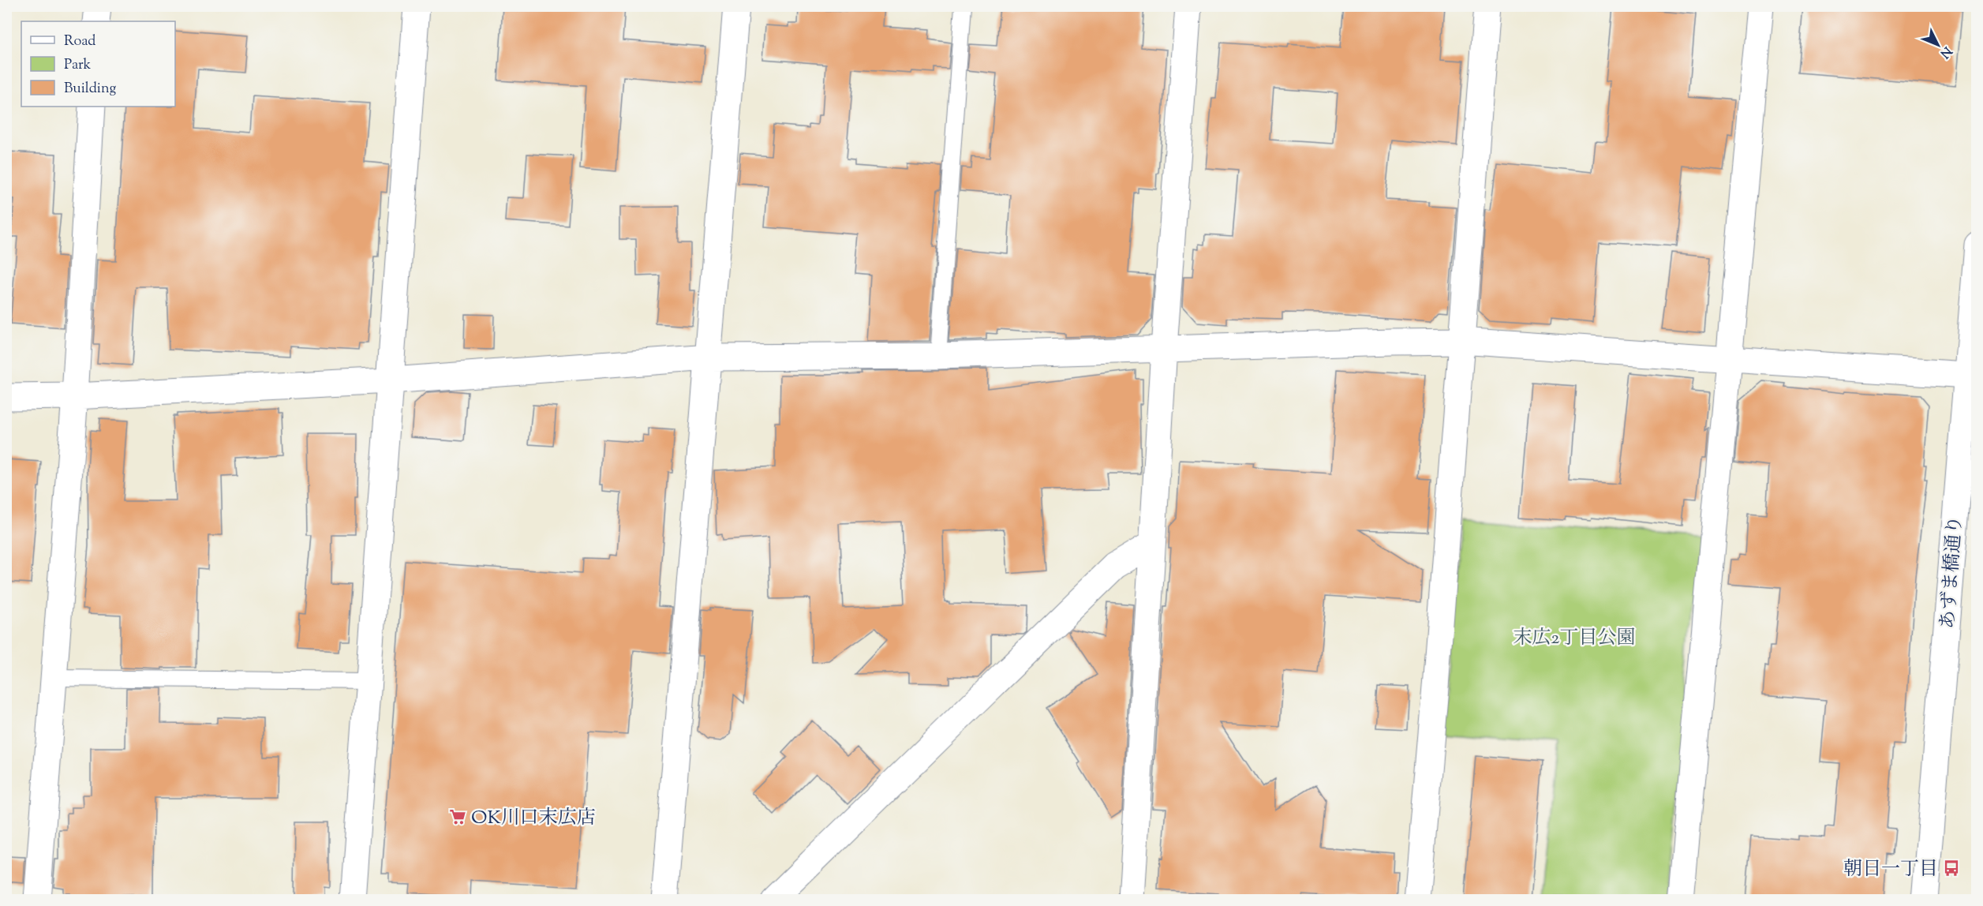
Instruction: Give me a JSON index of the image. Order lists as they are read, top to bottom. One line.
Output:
{"streets":{"street":["あずま橋通り"]},"parks":["末広2丁目公園"],"places":{"supermarket":["OK川口末広店"],"bus stop":["朝日一丁目"]},"legend":["Road","Park","Building"],"north":"bottom right"}
